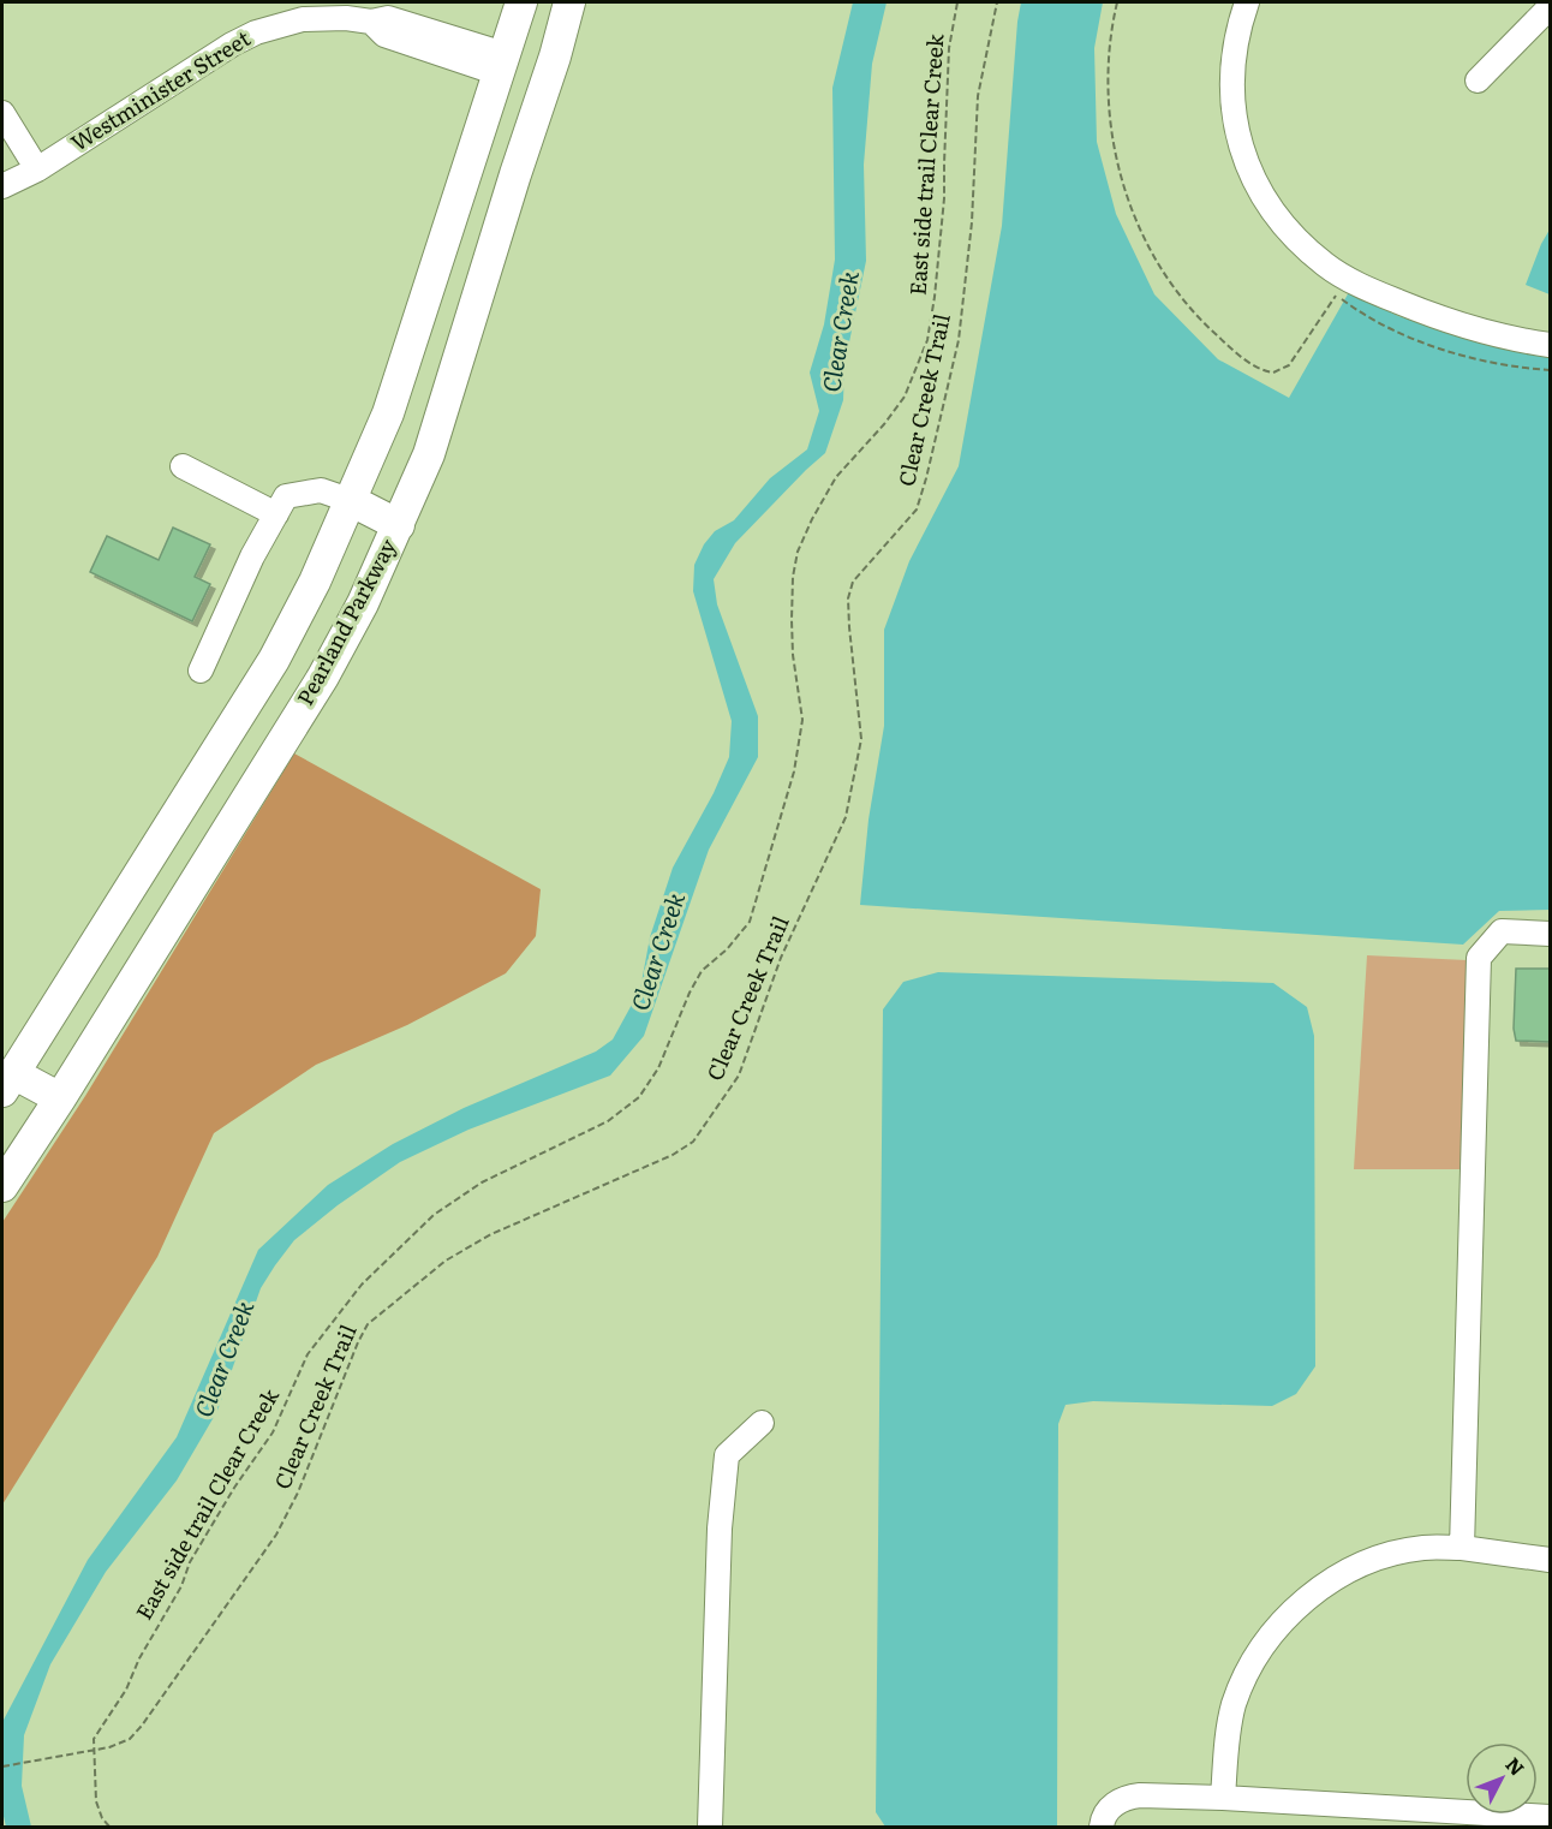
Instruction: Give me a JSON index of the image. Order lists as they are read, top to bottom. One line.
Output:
{"streets":{"main road":["Pearland Parkway"],"street":["Westminister Street"],"path":["East side trail Clear Creek","Clear Creek Trail"]},"crossings":[["East side trail Clear Creek","Clear Creek Trail"]],"water":["Clear Creek"],"north":"top right"}
